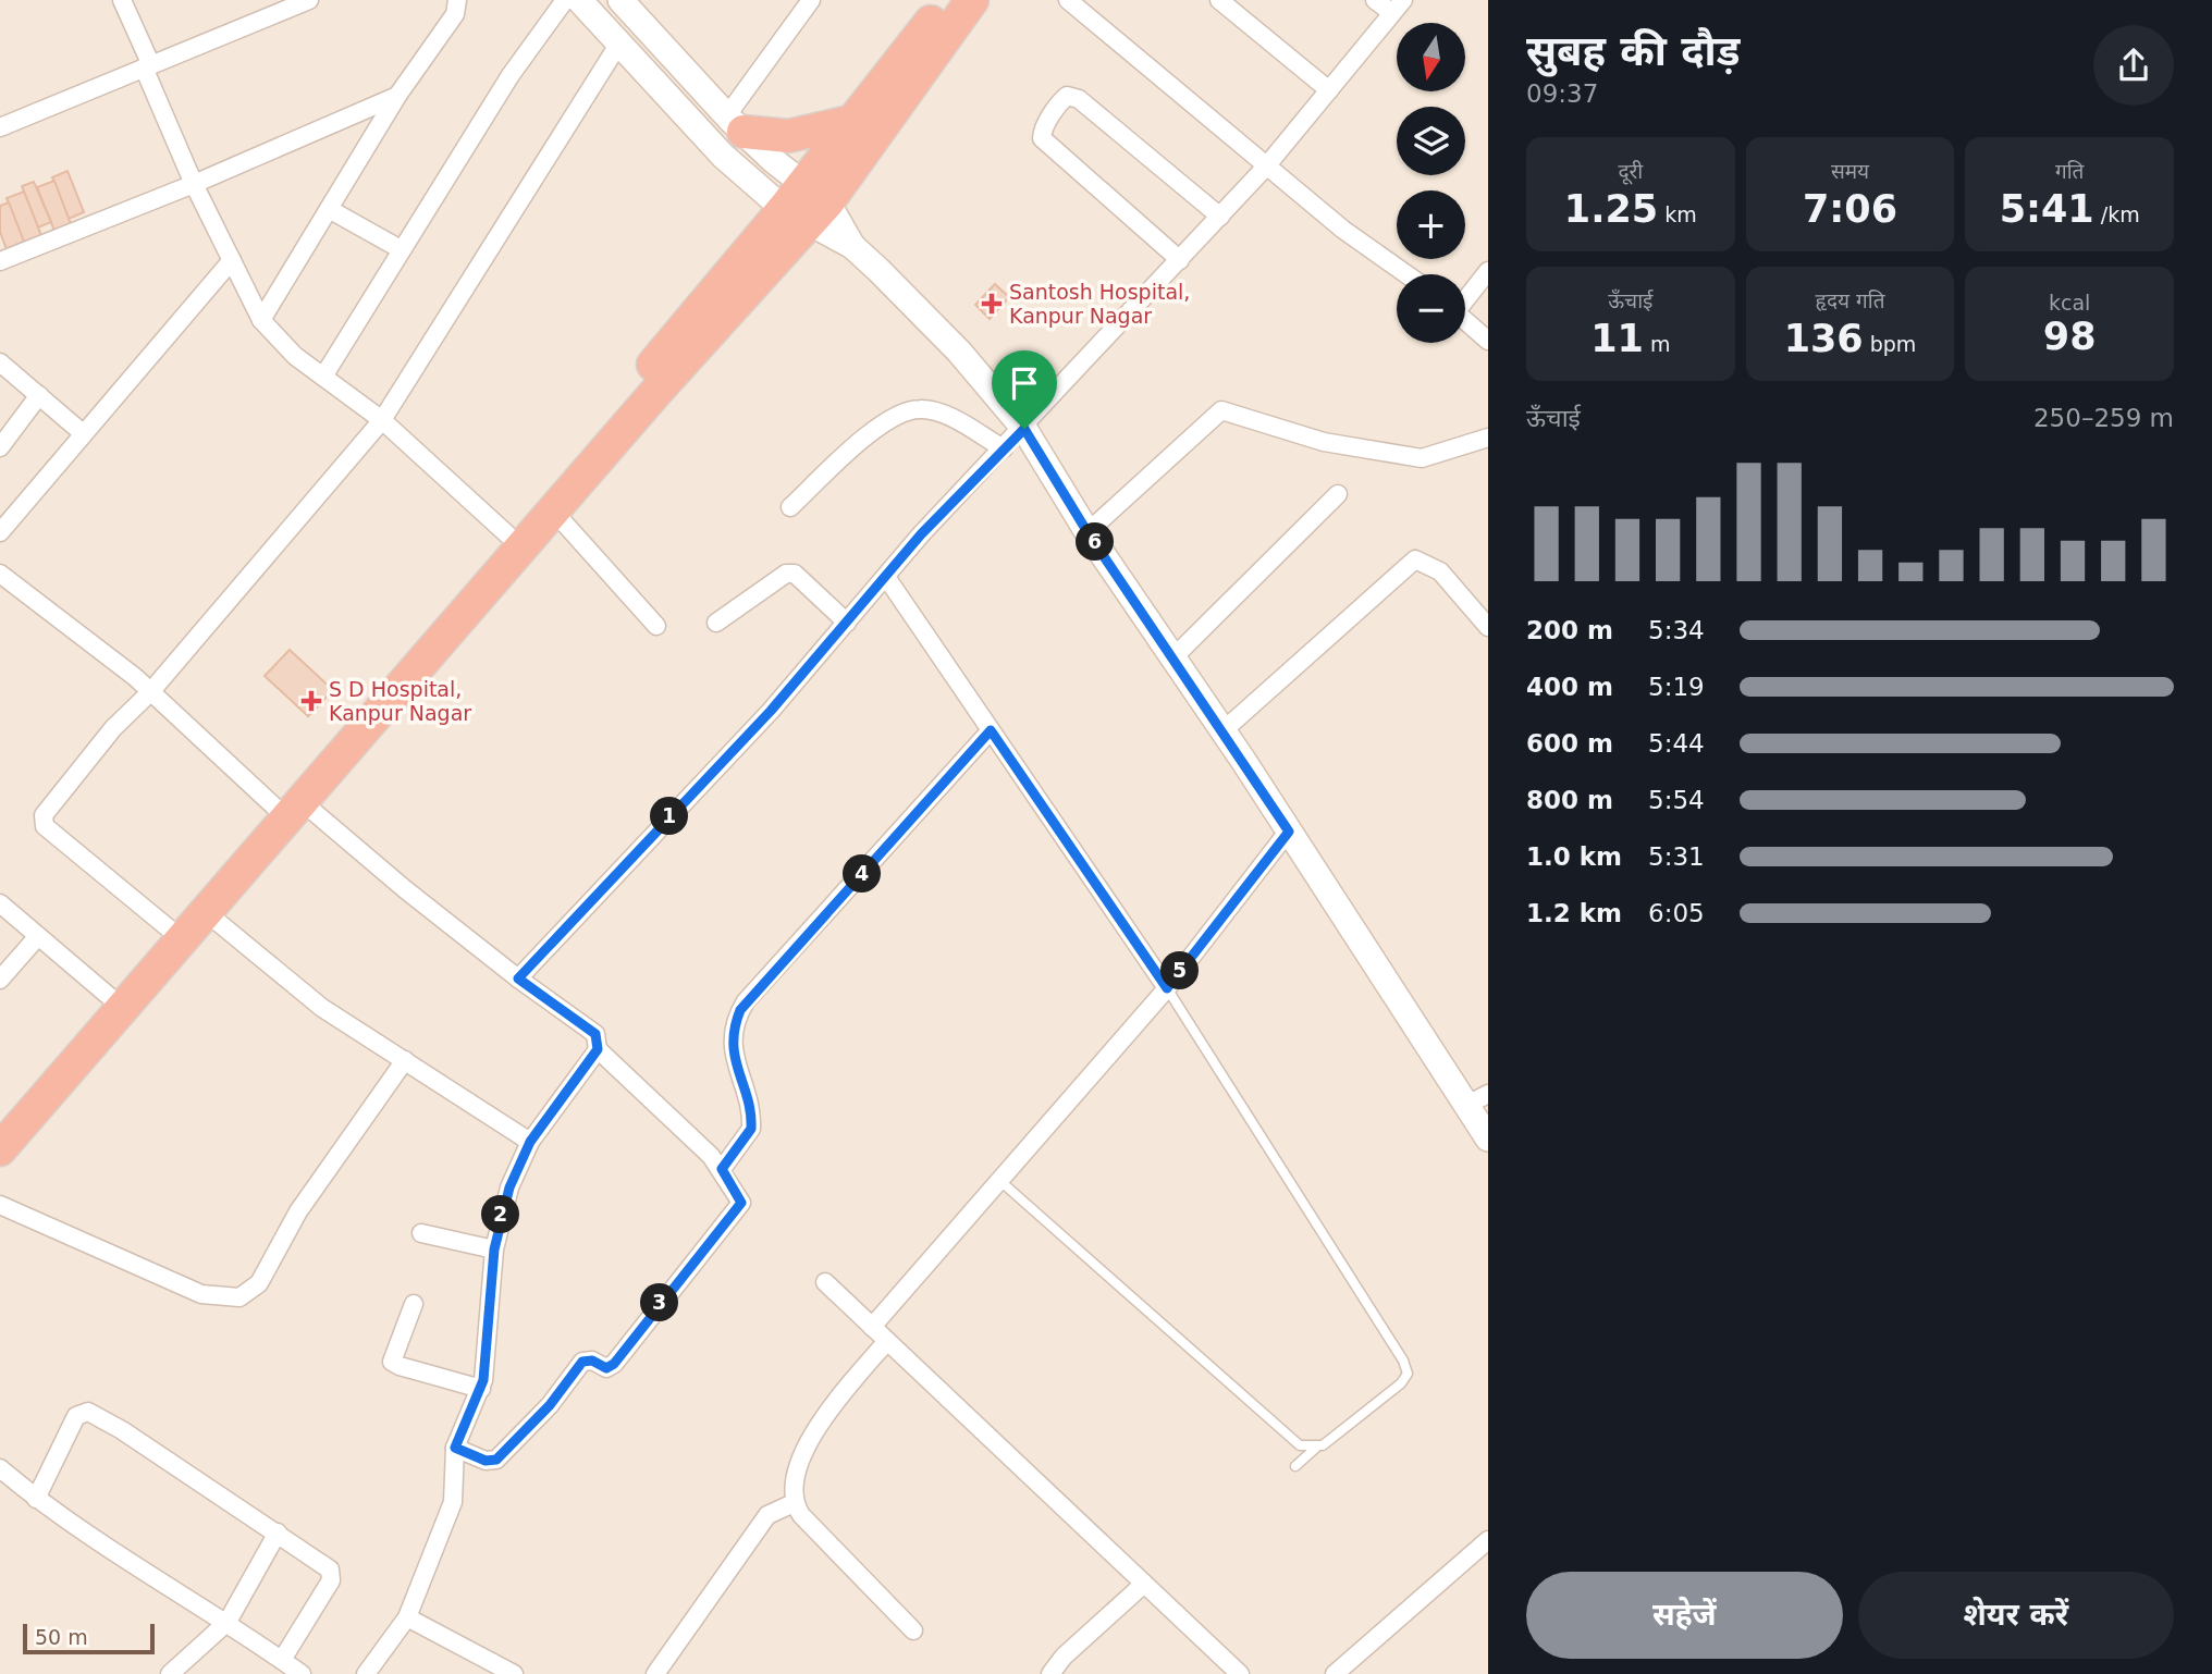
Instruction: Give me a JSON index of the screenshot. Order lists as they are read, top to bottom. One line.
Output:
{"places":{"health":["Santosh Hospital, Kanpur Nagar","S D Hospital, Kanpur Nagar"]},"scale_bar":"50 m","north":"bottom","page":{"heading":["सुबह की दौड़","09:37"],"map_buttons":["+","−"],"stats":[["दूरी","1.25 km"],["समय","7:06"],["गति","5:41 /km"],["ऊँचाई","11 m"],["हृदय गति","136 bpm"],["kcal","98"]],"chart":["ऊँचाई","250–259 m"],"pins":["6","1","4","5","2","3"],"list":[{"name":"200 m","note":"5:34"},{"name":"400 m","note":"5:19"},{"name":"600 m","note":"5:44"},{"name":"800 m","note":"5:54"},{"name":"1.0 km","note":"5:31"},{"name":"1.2 km","note":"6:05"}],"buttons":["सहेजें","शेयर करें"],"scale":"50 m"}}
